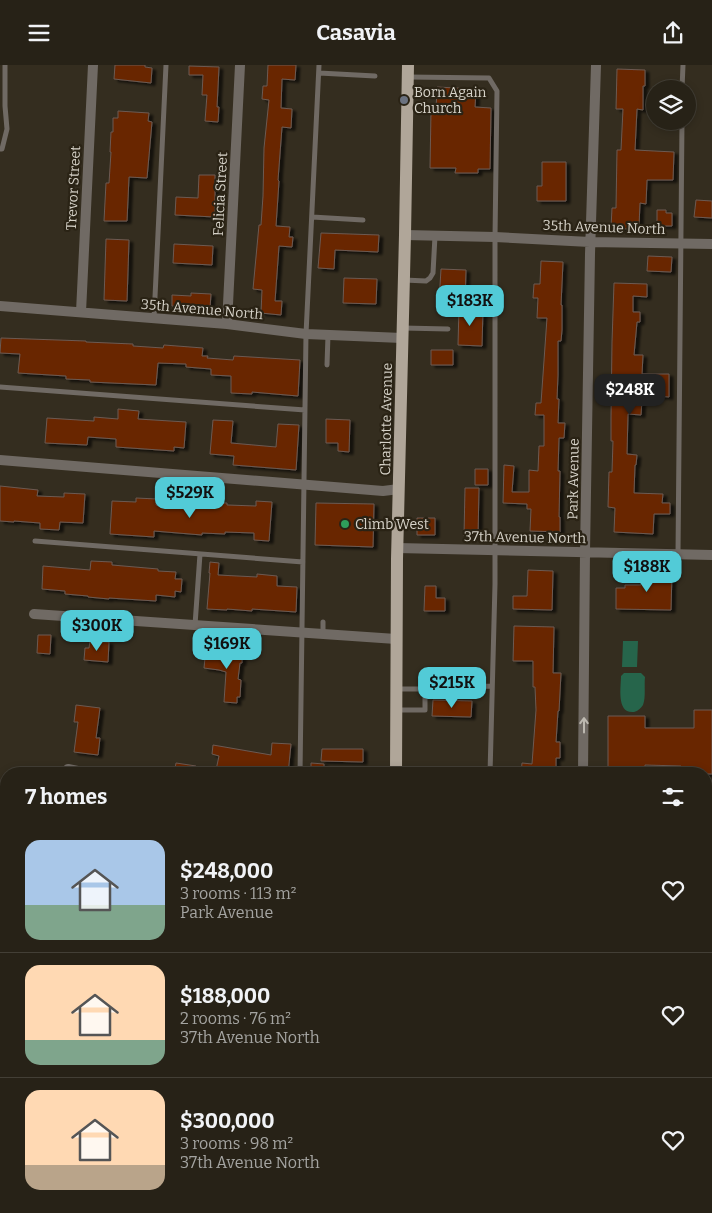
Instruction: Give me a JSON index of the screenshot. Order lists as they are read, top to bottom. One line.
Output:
{"streets":{"main road":["Charlotte Avenue"],"street":["Trevor Street","Felicia Street","35th Avenue North","Park Avenue","37th Avenue North"]},"crossings":[["Trevor Street","35th Avenue North"],["Felicia Street","35th Avenue North"],["35th Avenue North","Charlotte Avenue"],["35th Avenue North","Park Avenue"],["Charlotte Avenue","37th Avenue North"],["Park Avenue","37th Avenue North"]],"places":["Born Again Church","Climb West"],"page":{"header":"Casavia","price":["$183K","$248K","$529K","$188K","$300K","$169K","$215K"],"heading":"7 homes","list":[{"name":"$248,000","note":"3 rooms · 113 m² · Park Avenue"},{"name":"$188,000","note":"2 rooms · 76 m² · 37th Avenue North"},{"name":"$300,000","note":"3 rooms · 98 m² · 37th Avenue North"}]}}
